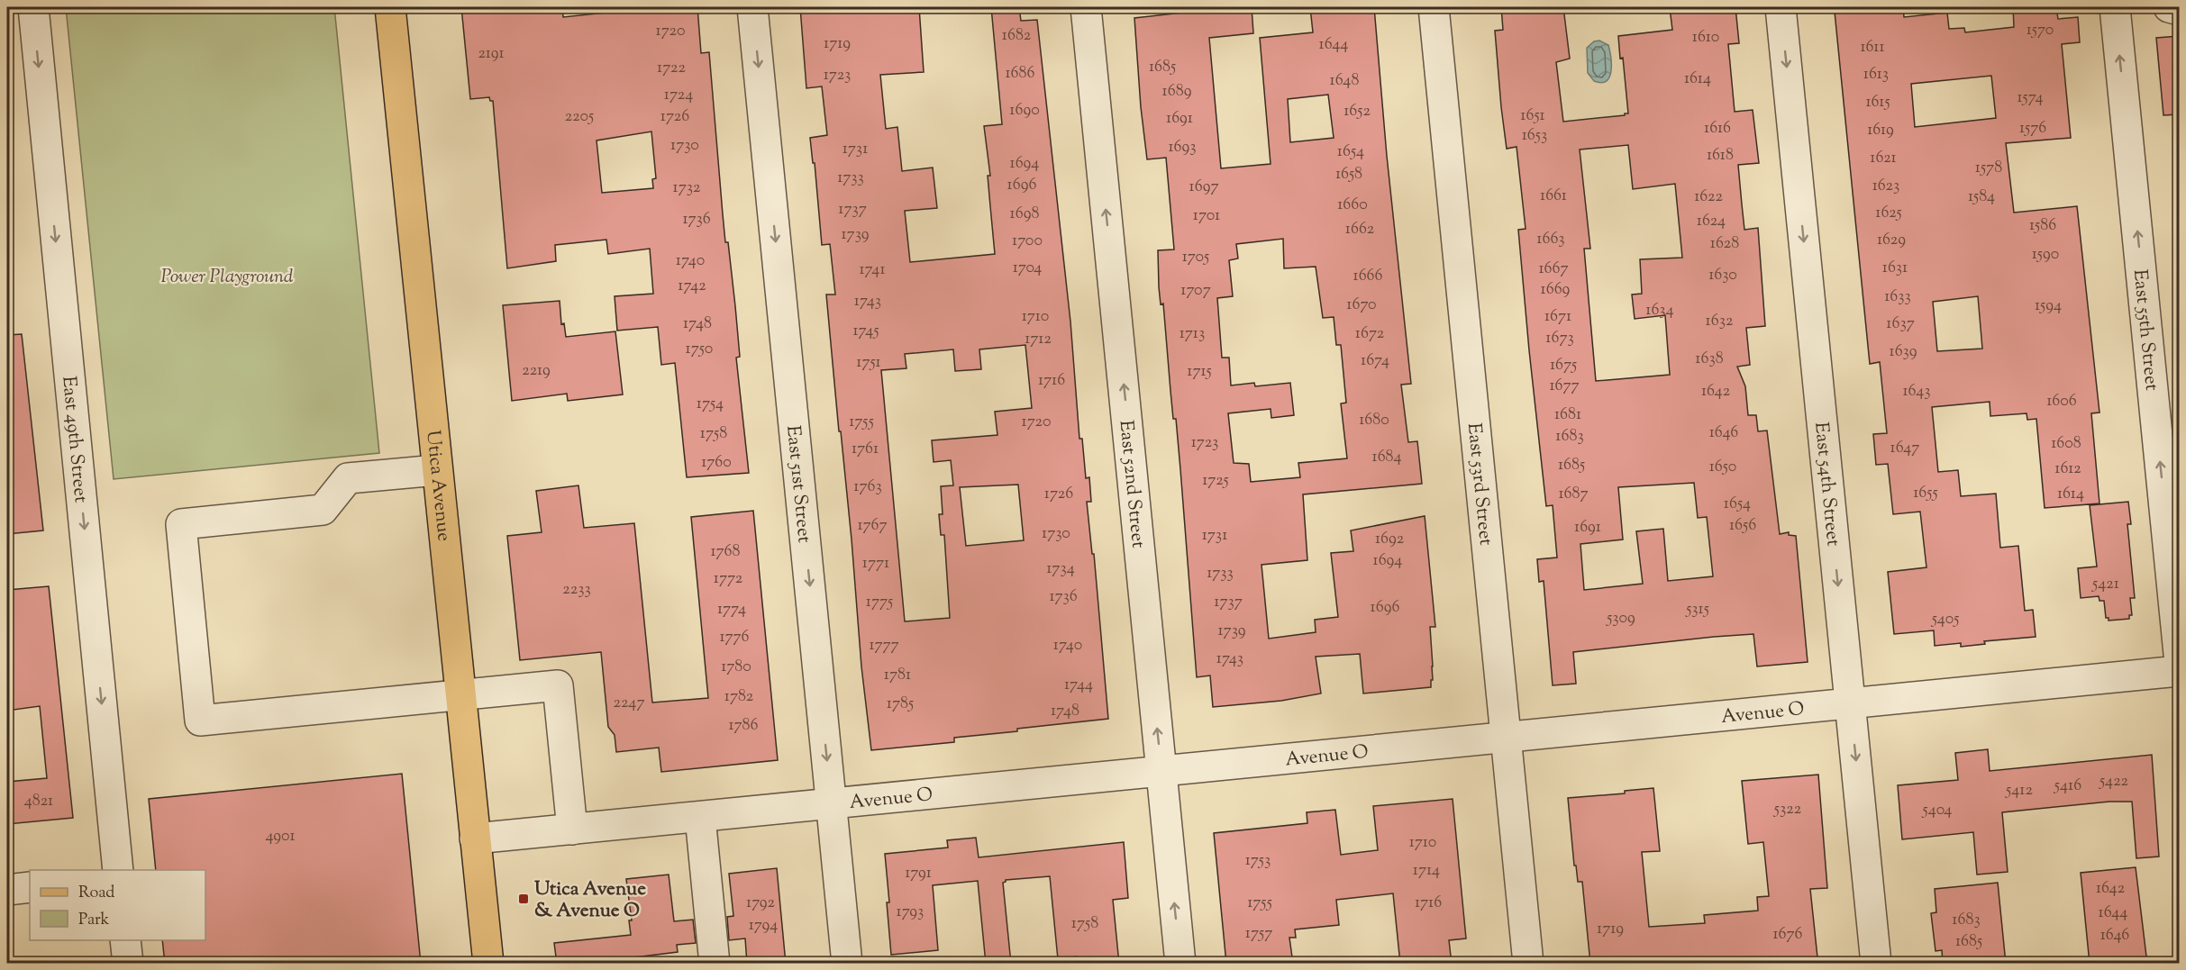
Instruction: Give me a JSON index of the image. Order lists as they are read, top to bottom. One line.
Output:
{"streets":{"main road":["Utica Avenue"],"street":["East 55th Street","East 49th Street","East 52nd Street","East 54th Street","East 51st Street","East 53rd Street","Avenue O"]},"crossings":[["East 52nd Street","Avenue O"],["East 54th Street","Avenue O"],["Utica Avenue","Avenue O"],["East 51st Street","Avenue O"],["East 53rd Street","Avenue O"]],"one_way":["East 55th Street","East 49th Street","East 52nd Street","East 54th Street","East 51st Street"],"parks":["Power Playground"],"places":{"transit":["Utica Avenue & Avenue O"]},"house_numbers":["1570","1720","1682","1610","1719","1644","1611","2191","1685","1722","1686","1613","1723","1614","1648","1689","1724","1574","1615","1690","1652","1651","2205","1726","1691","1616","1576","1619","1653","1730","1693","1731","1654","1618","1621","1694","1578","1658","1733","1696","1623","1697","1732","1661","1622","1584","1660","1737","1625","1698","1701","1736","1624","1586","1662","1739","1663","1629","1700","1628","1590","1705","1740","1704","1631","1667","1741","1630","1666","1742","1669","1707","1633","1743","1670","1594","1634","1710","1671","1632","1748","1637","1745","1713","1672","1673","1712","1750","1639","1638","1674","1751","1675","2219","1715","1716","1677","1642","1643","1606","1754","1681","1680","1755","1720","1646","1758","1683","1723","1608","1647","1761","1684","1760","1685","1650","1612","1725","1763","1655","1726","1687","1614","1654","1767","1656","1691","1730","1731","1692","1768","1694","1771","1734","1733","1772","5421","2233","1736","1775","1737","1696","1774","5315","5309","5405","1739","1776","1777","1740","1743","1780","1781","1744","1782","2247","1785","1748","1786","5422","5416","5412","4821","5322","5404","4901","1710","1753","1714","1791","1642","1792","1755","1716","1793","1644","1683","1758","1794","1719","1757","1676","1646","1685"],"legend":["Road","Park"]}
